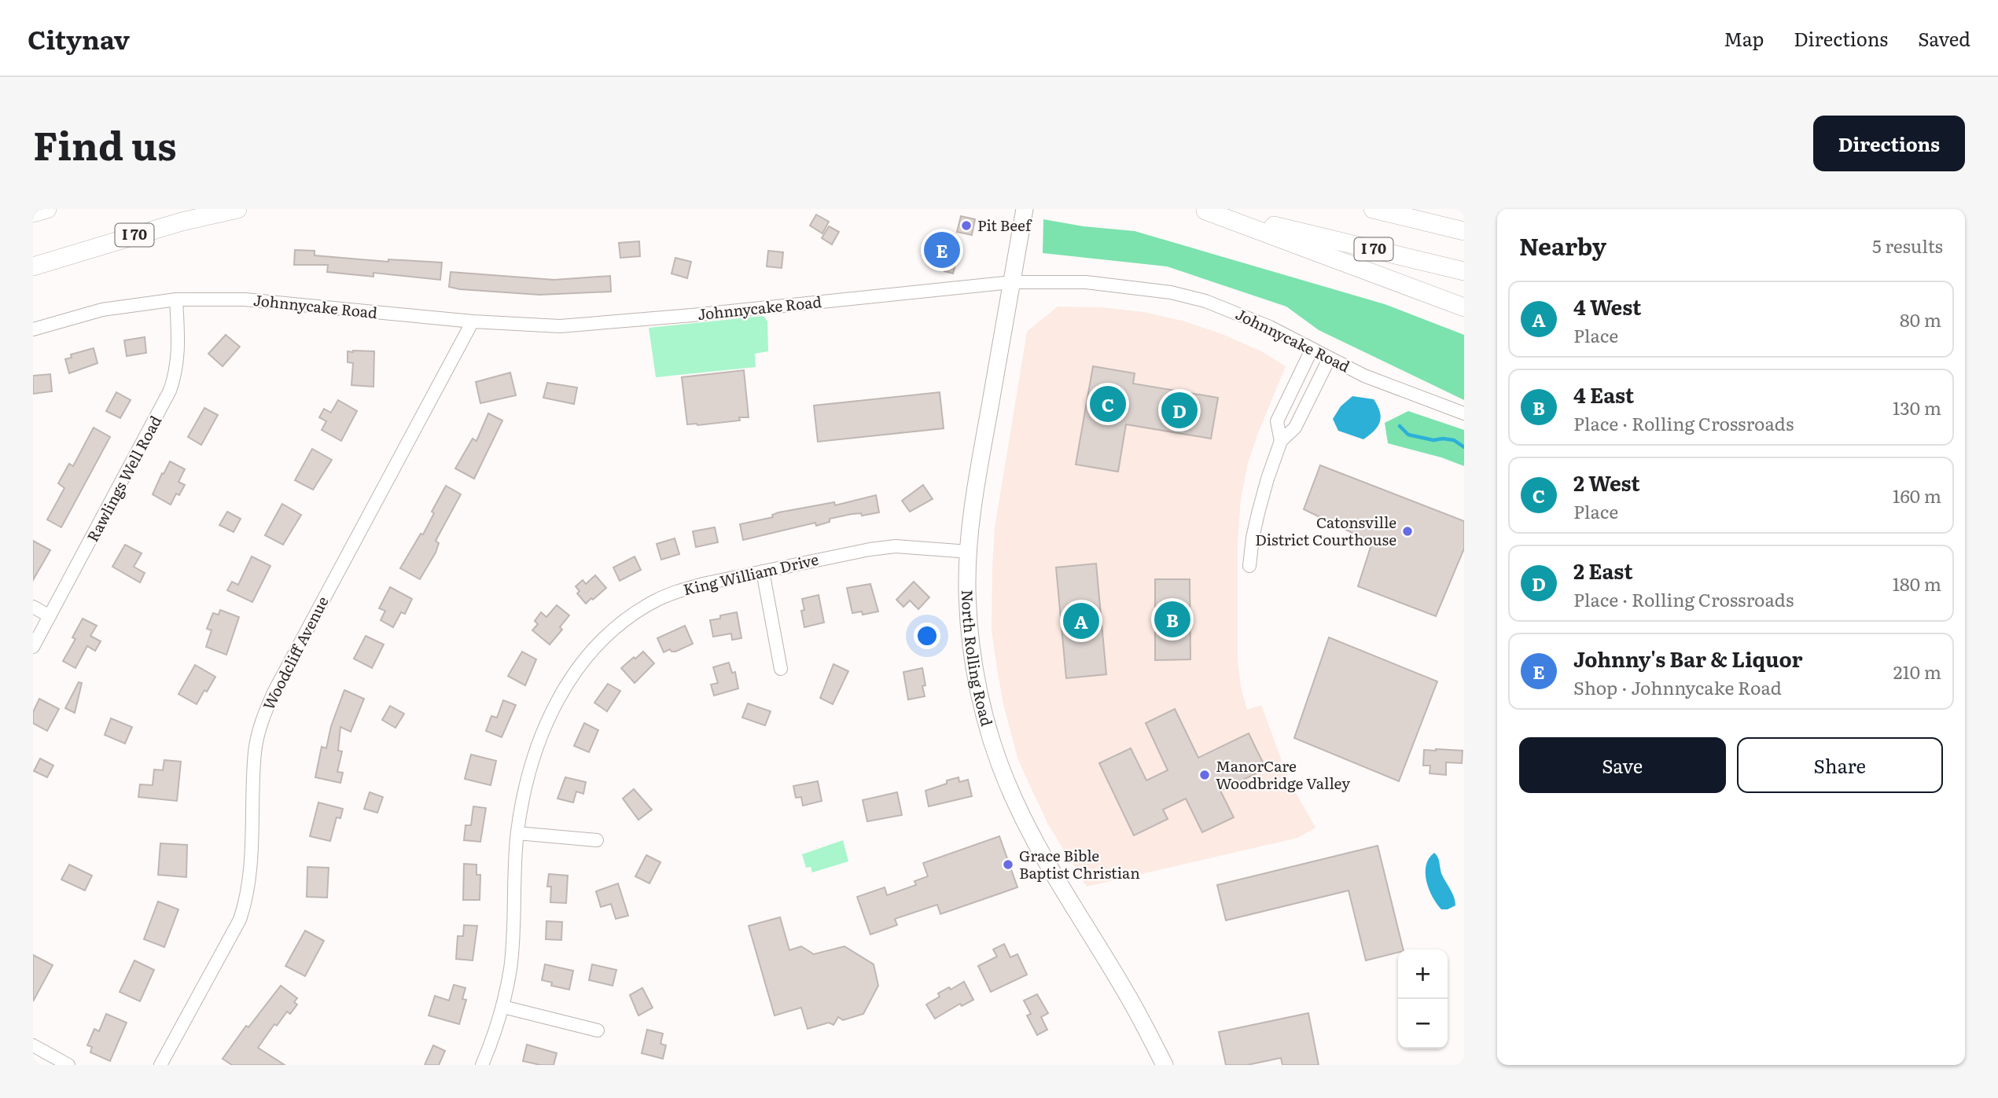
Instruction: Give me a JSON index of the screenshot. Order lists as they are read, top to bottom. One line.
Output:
{"streets":{"highway":["I 70"],"main road":["North Rolling Road"],"street":["Johnnycake Road","Rawlings Well Road","King William Drive","Woodcliff Avenue"]},"crossings":[["Johnnycake Road","Rawlings Well Road"],["Johnnycake Road","Woodcliff Avenue"],["Johnnycake Road","North Rolling Road"],["King William Drive","North Rolling Road"]],"places":["Pit Beef","Catonsville District Courthouse","ManorCare Woodbridge Valley","Grace Bible Baptist Christian"],"page":{"header":"Citynav","nav":["Map","Directions","Saved"],"title":"Find us","buttons":["Directions",["Save","Share"]],"heading":["Nearby","5 results"],"pins":["E","C","D","B","A"],"list":[{"mark":"A","name":"4 West","note":"Place","value":"80 m"},{"mark":"B","name":"4 East","note":"Place · Rolling Crossroads","value":"130 m"},{"mark":"C","name":"2 West","note":"Place","value":"160 m"},{"mark":"D","name":"2 East","note":"Place · Rolling Crossroads","value":"180 m"},{"mark":"E","name":"Johnny's Bar & Liquor","note":"Shop · Johnnycake Road","value":"210 m"}],"map_buttons":["+","−"]}}
